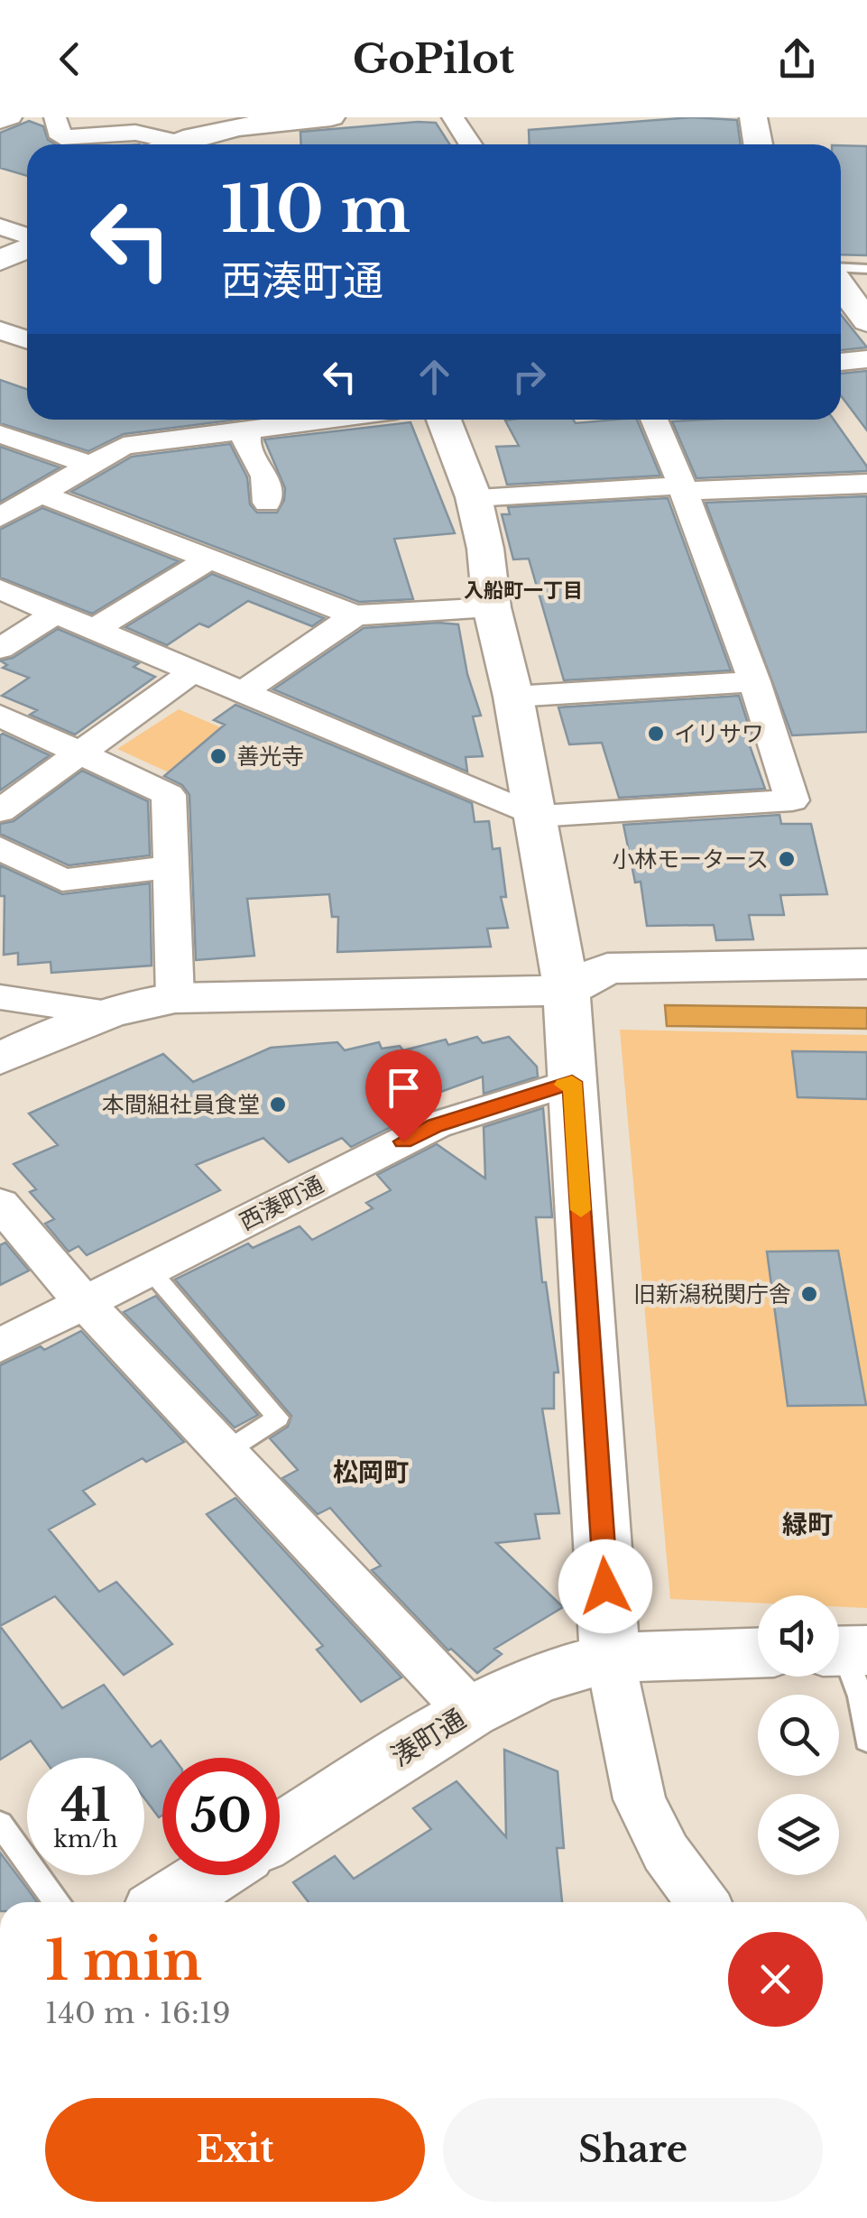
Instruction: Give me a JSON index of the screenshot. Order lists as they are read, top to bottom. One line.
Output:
{"streets":{"street":["西湊町通","湊町通"]},"districts":["入船町一丁目","松岡町","緑町"],"places":["イリサワ","善光寺","小林モータース","本間組社員食堂","旧新潟税関庁舎"],"page":{"header":"GoPilot","turn":["110 m","西湊町通"],"speed":"41 km/h","limit":"50","heading":["1 min","140 m · 16:19"],"buttons":["Exit","Share"]}}
